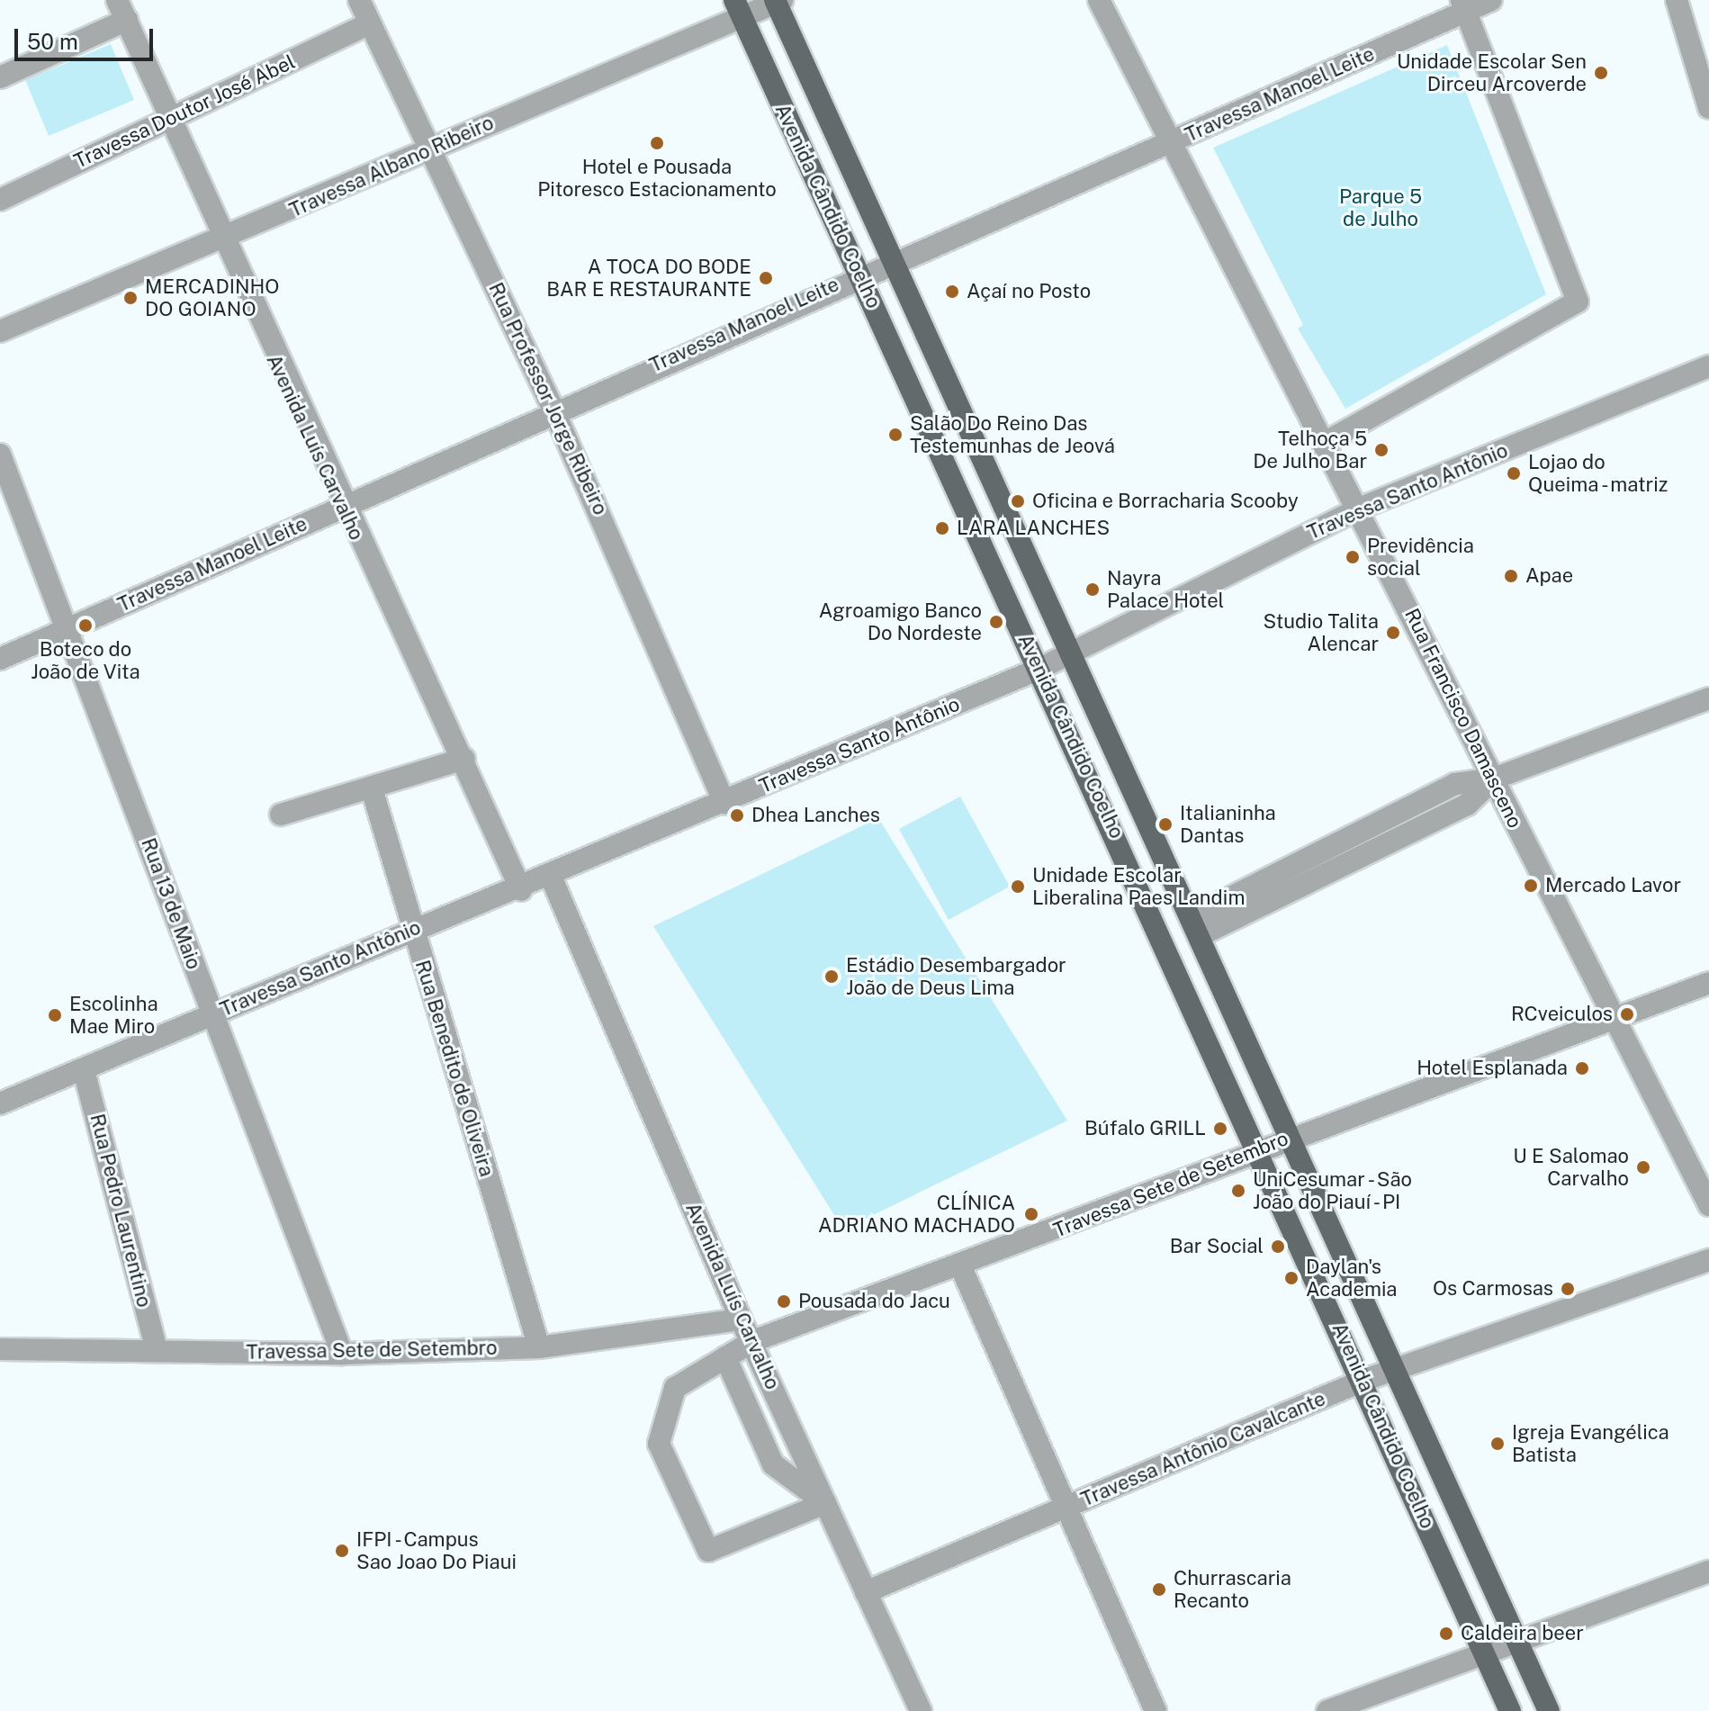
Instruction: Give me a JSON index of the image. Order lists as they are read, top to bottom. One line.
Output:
{"streets":{"main road":["Avenida Cândido Coelho"],"street":["Travessa Manoel Leite","Travessa Doutor José Abel","Travessa Albano Ribeiro","Rua Professor Jorge Ribeiro","Avenida Luís Carvalho","Travessa Santo Antônio","Rua Francisco Damasceno","Rua 13 de Maio","Rua Benedito de Oliveira","Travessa Sete de Setembro","Rua Pedro Laurentino","Travessa Antônio Cavalcante"]},"crossings":[["Travessa Manoel Leite","Avenida Cândido Coelho"],["Travessa Manoel Leite","Rua Professor Jorge Ribeiro"],["Travessa Manoel Leite","Avenida Luís Carvalho"],["Travessa Manoel Leite","Rua Francisco Damasceno"],["Travessa Manoel Leite","Rua 13 de Maio"],["Travessa Doutor José Abel","Rua Professor Jorge Ribeiro"],["Travessa Doutor José Abel","Avenida Luís Carvalho"],["Travessa Albano Ribeiro","Avenida Cândido Coelho"],["Travessa Albano Ribeiro","Rua Professor Jorge Ribeiro"],["Travessa Albano Ribeiro","Avenida Luís Carvalho"],["Avenida Cândido Coelho","Travessa Santo Antônio"],["Avenida Cândido Coelho","Travessa Sete de Setembro"],["Avenida Cândido Coelho","Travessa Antônio Cavalcante"],["Rua Professor Jorge Ribeiro","Travessa Santo Antônio"],["Avenida Luís Carvalho","Travessa Santo Antônio"],["Avenida Luís Carvalho","Travessa Sete de Setembro"],["Avenida Luís Carvalho","Travessa Antônio Cavalcante"],["Travessa Santo Antônio","Rua Francisco Damasceno"],["Travessa Santo Antônio","Rua 13 de Maio"],["Travessa Santo Antônio","Rua Benedito de Oliveira"],["Travessa Santo Antônio","Rua Pedro Laurentino"],["Rua Francisco Damasceno","Travessa Sete de Setembro"],["Rua 13 de Maio","Travessa Sete de Setembro"],["Rua Benedito de Oliveira","Travessa Sete de Setembro"],["Travessa Sete de Setembro","Rua Pedro Laurentino"]],"parks":["Parque 5 de Julho"],"places":["Unidade Escolar Sen Dirceu Arcoverde","Hotel e Pousada Pitoresco Estacionamento","A TOCA DO BODE BAR E RESTAURANTE","Açaí no Posto","MERCADINHO DO GOIANO","Salão Do Reino Das Testemunhas de Jeová","Telhoça 5 De Julho Bar","Lojao do Queima - matriz","Oficina e Borracharia Scooby","LARA LANCHES","Previdência social","Apae","Nayra Palace Hotel","Agroamigo Banco Do Nordeste","Boteco do João de Vita","Studio Talita Alencar","Dhea Lanches","Italianinha Dantas","Mercado Lavor","Unidade Escolar Liberalina Paes Landim","Estádio Desembargador João de Deus Lima","RCveiculos","Escolinha Mae Miro","Hotel Esplanada","Búfalo GRILL","U E Salomao Carvalho","UniCesumar - São João do Piauí - PI","CLÍNICA ADRIANO MACHADO","Bar Social","Daylan's Academia","Os Carmosas","Pousada do Jacu","Igreja Evangélica Batista","IFPI - Campus Sao Joao Do Piaui","Churrascaria Recanto","Caldeira beer"],"scale_bar":"50 m"}
